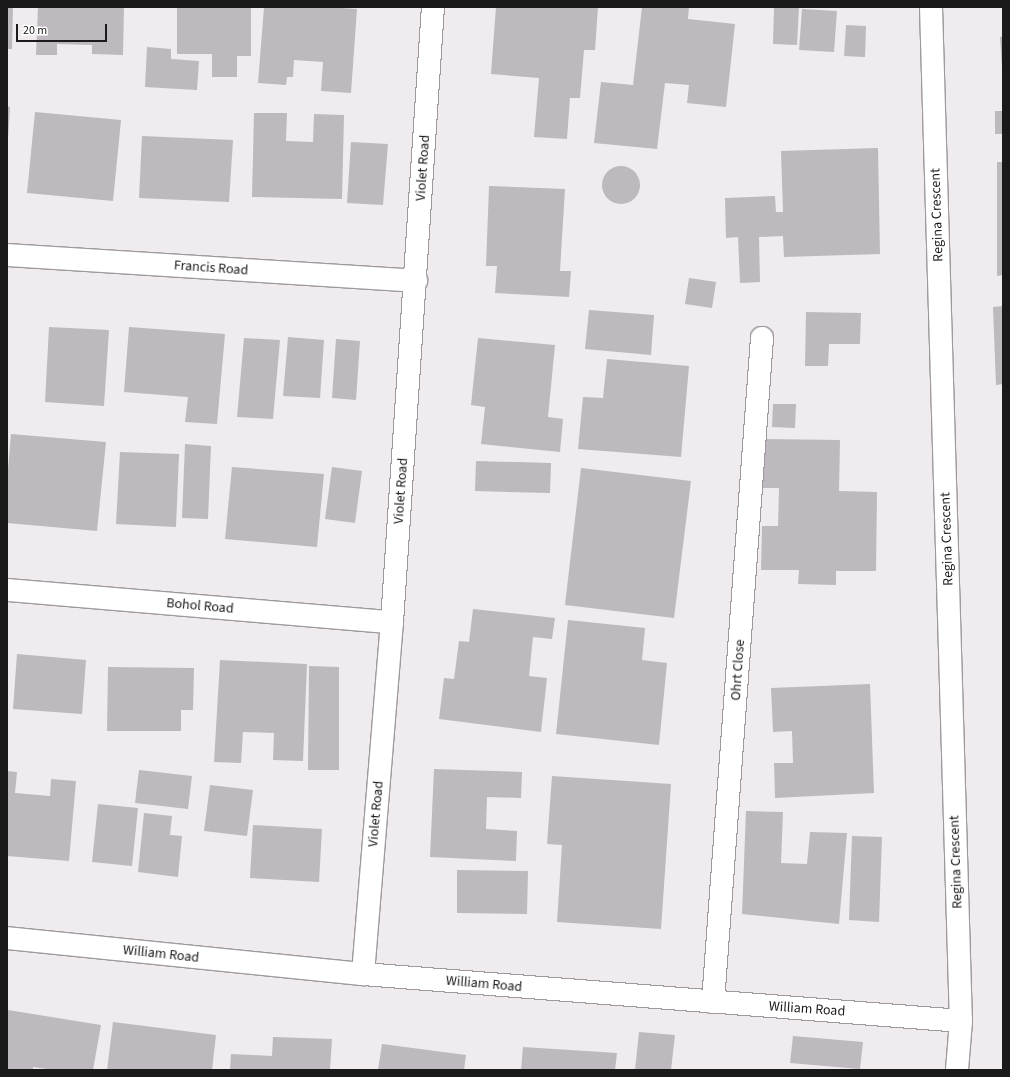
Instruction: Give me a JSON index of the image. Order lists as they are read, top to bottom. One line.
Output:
{"streets":{"street":["Violet Road","Regina Crescent","Francis Road","Bohol Road","Ohrt Close","William Road"]},"crossings":[["Violet Road","Francis Road"],["Violet Road","Bohol Road"],["Violet Road","William Road"],["Regina Crescent","William Road"],["Ohrt Close","William Road"]],"scale_bar":"20 m"}
